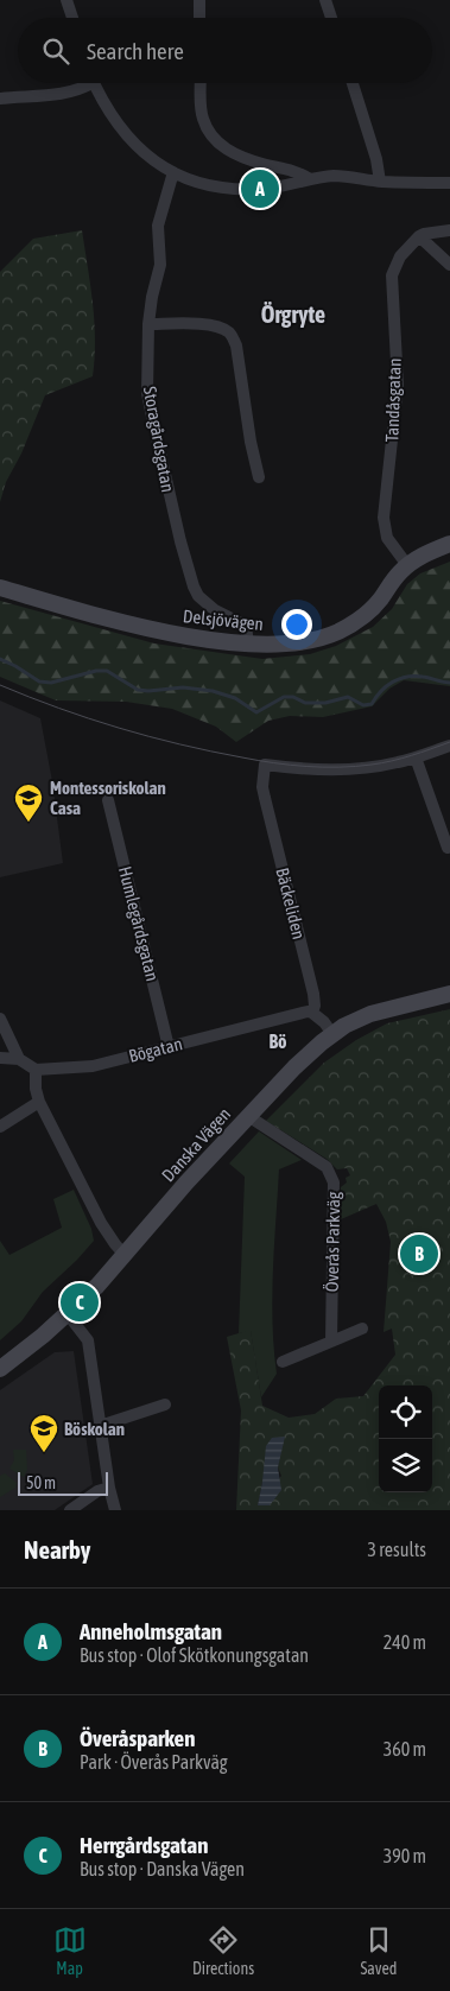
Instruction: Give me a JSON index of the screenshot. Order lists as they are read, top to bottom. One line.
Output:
{"streets":{"street":["Tandåsgatan","Storagårdsgatan","Delsjövägen","Bäckeliden","Humlegårdsgatan","Bögatan","Danska Vägen","Överås Parkväg"]},"crossings":[["Tandåsgatan","Delsjövägen"],["Storagårdsgatan","Delsjövägen"],["Bäckeliden","Bögatan"],["Humlegårdsgatan","Bögatan"],["Danska Vägen","Överås Parkväg"]],"districts":["Örgryte","Bö"],"places":{"school or university":["Montessoriskolan Casa","Böskolan"]},"scale_bar":"50 m","page":{"search":"Search here","pins":["A","B","C"],"scale":"50 m","heading":["Nearby","3 results"],"list":[{"mark":"A","name":"Anneholmsgatan","note":"Bus stop · Olof Skötkonungsgatan","value":"240 m"},{"mark":"B","name":"Överåsparken","note":"Park · Överås Parkväg","value":"360 m"},{"mark":"C","name":"Herrgårdsgatan","note":"Bus stop · Danska Vägen","value":"390 m"}],"nav":["Map","Directions","Saved"]}}
